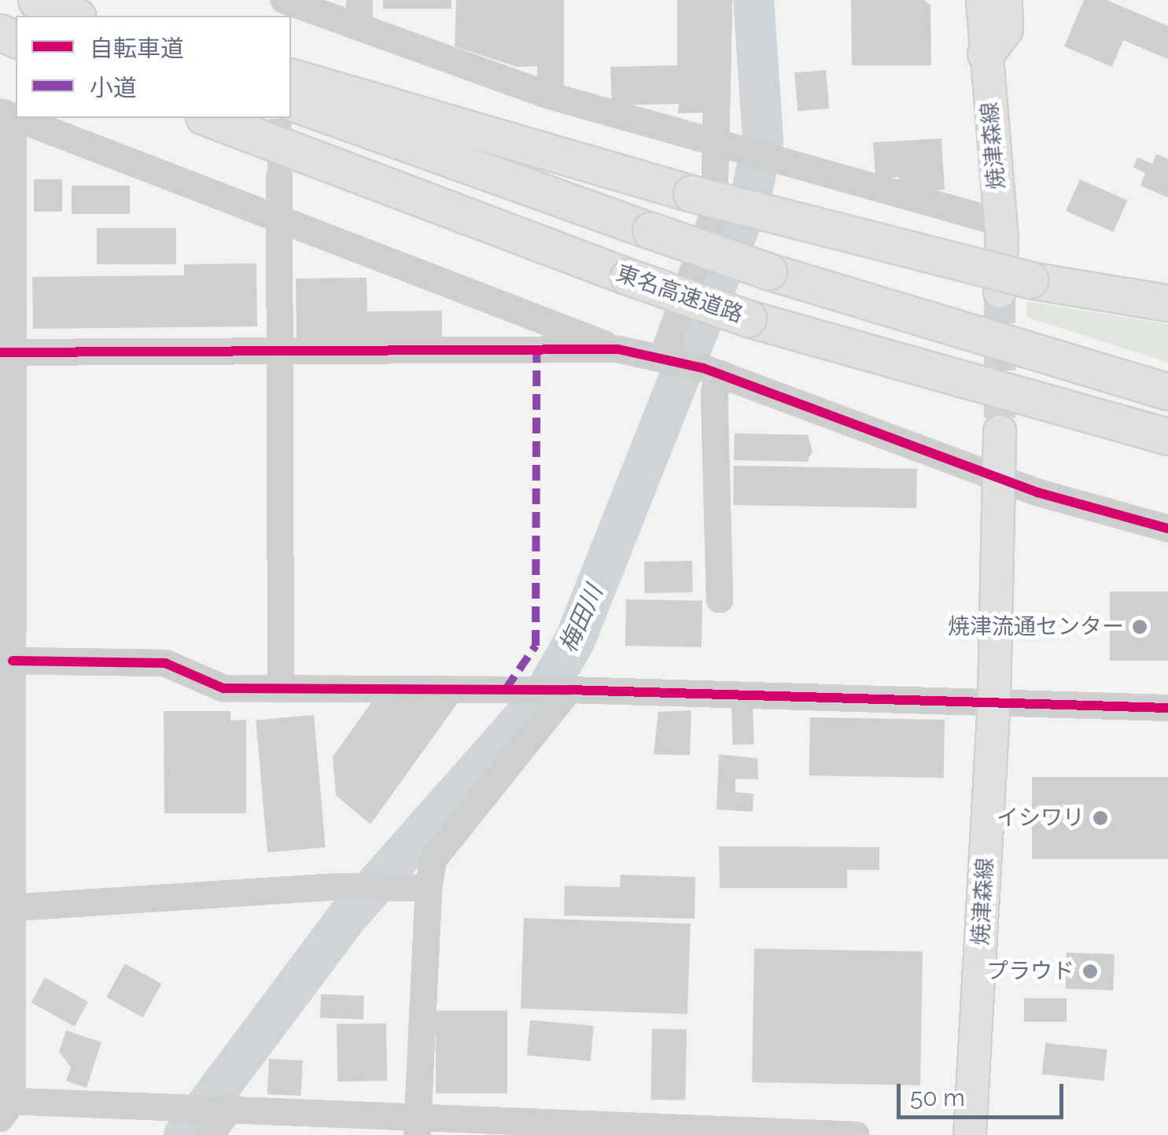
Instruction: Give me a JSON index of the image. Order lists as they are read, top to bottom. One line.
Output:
{"streets":{"highway":["東名高速道路"],"main road":["焼津森線"]},"water":["梅田川"],"places":["焼津流通センター","イシワリ","プラウド"],"legend":["自転車道","小道"],"scale_bar":"50 m"}
